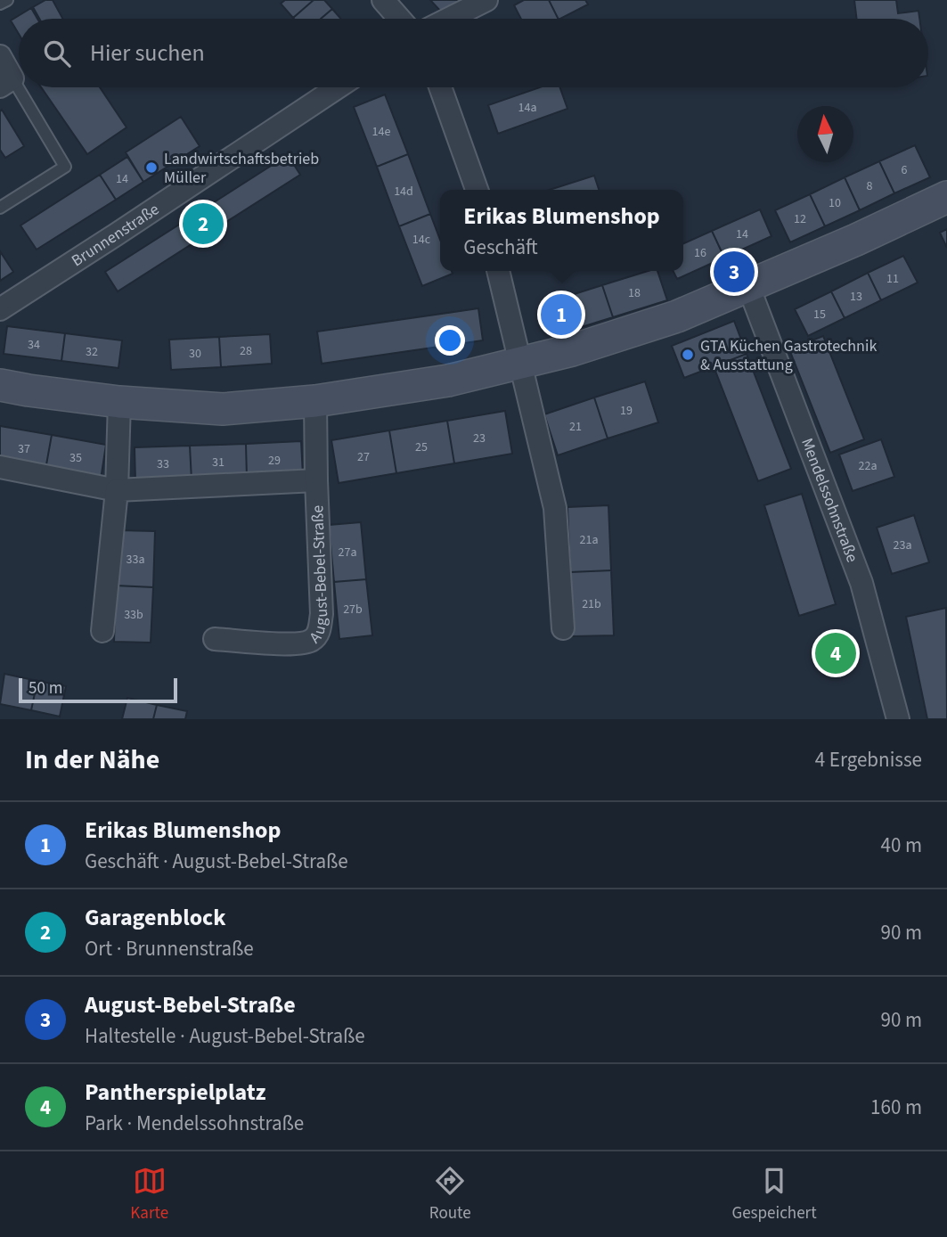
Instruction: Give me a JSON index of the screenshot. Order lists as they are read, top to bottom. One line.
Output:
{"streets":{"street":["Brunnenstraße","Mendelssohnstraße","August-Bebel-Straße"]},"places":["Landwirtschaftsbetrieb Müller","GTA Küchen Gastrotechnik & Ausstattung"],"house_numbers":["14a","14e","6","14","8","14d","10","12","14","14c","16","11","18","13","15","34","28","32","30","19","21","23","25","37","27","35","29","31","33","22a","21a","23a","27a","33a","21b","27b","33b"],"scale_bar":"50 m","north":"top","page":{"search":"Hier suchen","popup":["Erikas Blumenshop","Geschäft"],"pins":["2","3","1","4"],"scale":"50 m","heading":["In der Nähe","4 Ergebnisse"],"list":[{"mark":"1","name":"Erikas Blumenshop","note":"Geschäft · August-Bebel-Straße","value":"40 m"},{"mark":"2","name":"Garagenblock","note":"Ort · Brunnenstraße","value":"90 m"},{"mark":"3","name":"August-Bebel-Straße","note":"Haltestelle · August-Bebel-Straße","value":"90 m"},{"mark":"4","name":"Pantherspielplatz","note":"Park · Mendelssohnstraße","value":"160 m"}],"nav":["Karte","Route","Gespeichert"]}}
